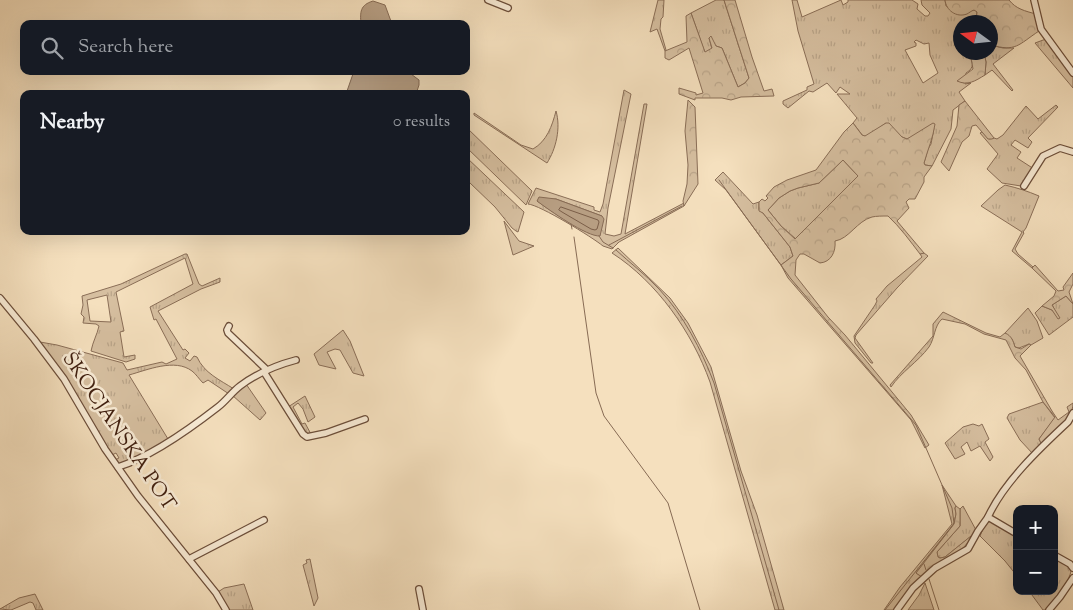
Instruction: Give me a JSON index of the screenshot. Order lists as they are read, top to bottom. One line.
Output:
{"streets":{"street":["ŠKOCJANSKA POT"]},"north":"left","page":{"search":"Search here","heading":["Nearby","0 results"],"map_buttons":["+","−"]}}
